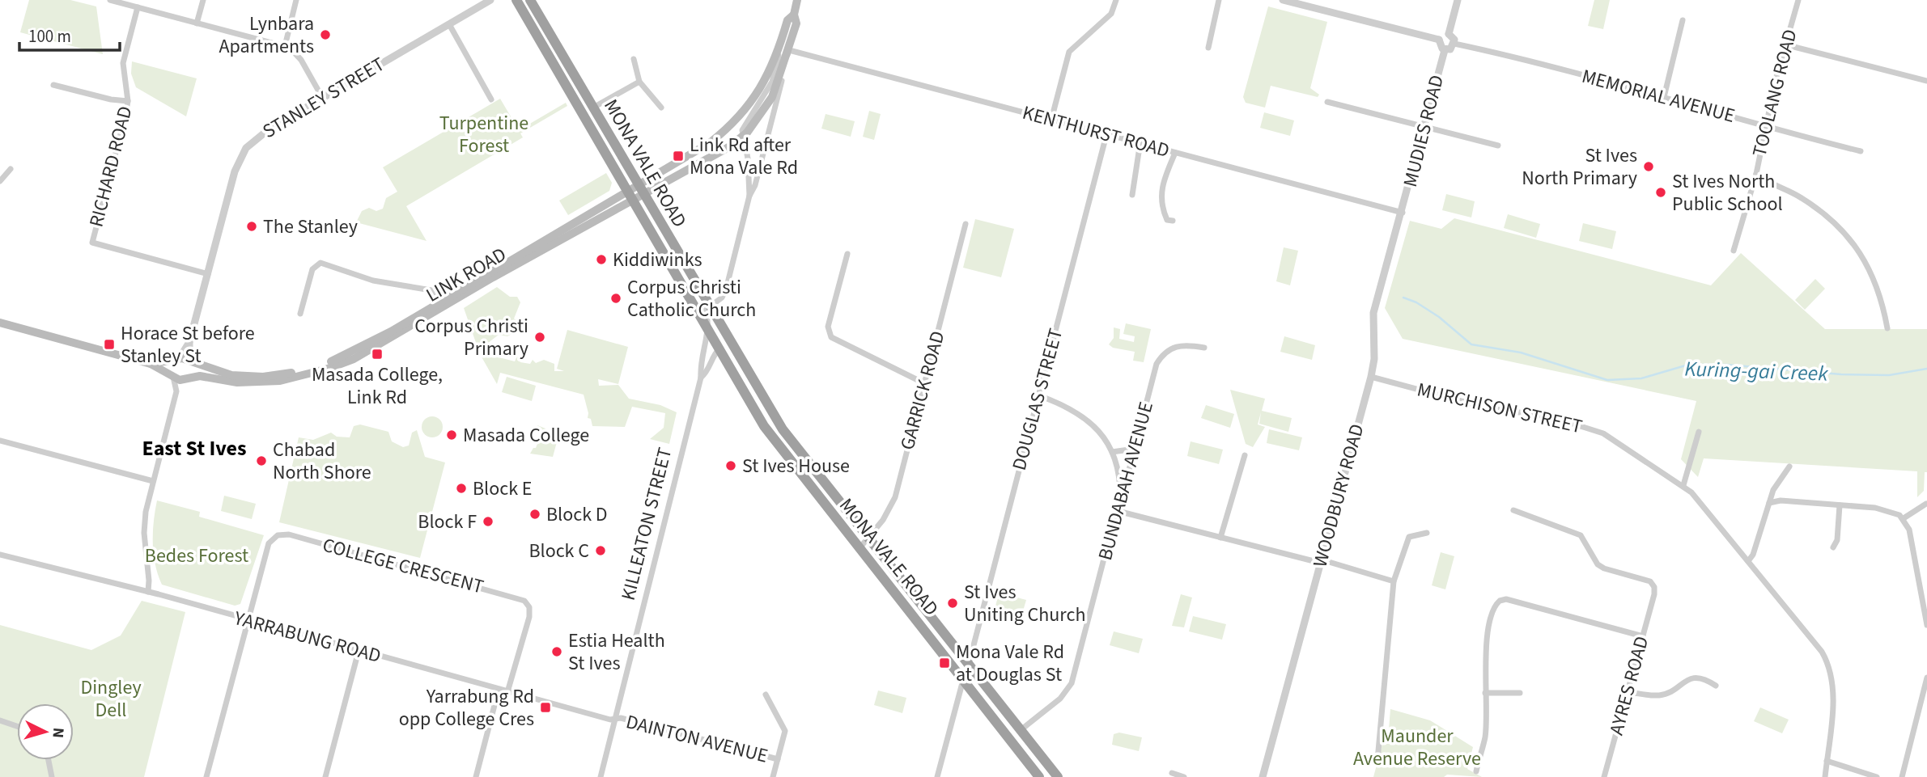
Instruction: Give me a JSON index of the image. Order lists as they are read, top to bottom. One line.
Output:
{"streets":{"highway":["MONA VALE ROAD"],"main road":["LINK ROAD"],"street":["TOOLANG ROAD","MEMORIAL AVENUE","STANLEY STREET","MUDIES ROAD","KENTHURST ROAD","RICHARD ROAD","GARRICK ROAD","DOUGLAS STREET","MURCHISON STREET","BUNDABAH AVENUE","WOODBURY ROAD","KILLEATON STREET","COLLEGE CRESCENT","YARRABUNG ROAD","AYRES ROAD","DAINTON AVENUE"]},"crossings":[["TOOLANG ROAD","MEMORIAL AVENUE"],["MEMORIAL AVENUE","MUDIES ROAD"],["STANLEY STREET","RICHARD ROAD"],["STANLEY STREET","LINK ROAD"],["MUDIES ROAD","KENTHURST ROAD"],["MUDIES ROAD","WOODBURY ROAD"],["KENTHURST ROAD","LINK ROAD"],["KENTHURST ROAD","DOUGLAS STREET"],["KENTHURST ROAD","WOODBURY ROAD"],["MONA VALE ROAD","LINK ROAD"],["MONA VALE ROAD","GARRICK ROAD"],["MONA VALE ROAD","DOUGLAS STREET"],["MONA VALE ROAD","BUNDABAH AVENUE"],["MONA VALE ROAD","KILLEATON STREET"],["MURCHISON STREET","WOODBURY ROAD"],["KILLEATON STREET","YARRABUNG ROAD"],["KILLEATON STREET","DAINTON AVENUE"],["COLLEGE CRESCENT","YARRABUNG ROAD"],["YARRABUNG ROAD","DAINTON AVENUE"]],"districts":["East St Ives"],"water":["Kuring-gai Creek"],"parks":["Turpentine Forest","Bedes Forest","Dingley Dell","Maunder Avenue Reserve"],"places":{"other":["Lynbara Apartments","St Ives North Primary","St Ives North Public School","The Stanley","Kiddiwinks","Corpus Christi Catholic Church","Corpus Christi Primary","Masada College","Chabad North Shore","St Ives House","Block E","Block D","Block F","Block C","St Ives Uniting Church","Estia Health St Ives"],"transit":["Link Rd after Mona Vale Rd","Horace St before Stanley St","Masada College, Link Rd","Mona Vale Rd at Douglas St","Yarrabung Rd opp College Cres"]},"scale_bar":"100 m","north":"right"}
